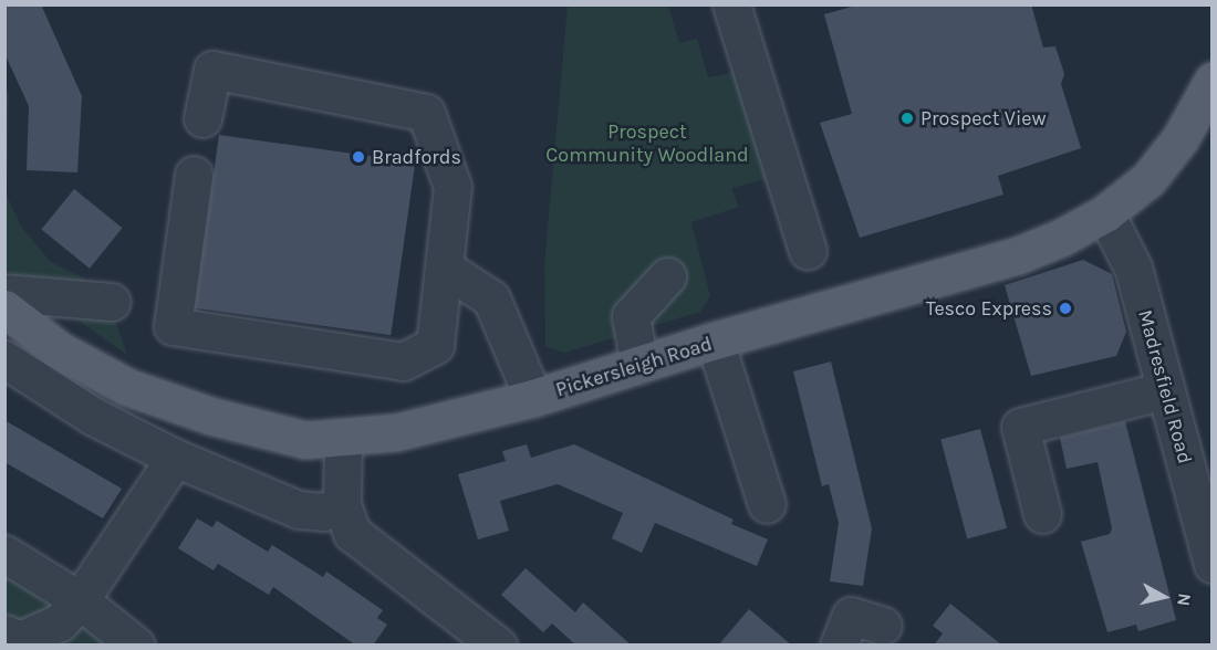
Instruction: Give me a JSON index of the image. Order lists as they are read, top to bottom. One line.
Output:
{"streets":{"main road":["Pickersleigh Road"],"street":["Madresfield Road"]},"crossings":[["Pickersleigh Road","Madresfield Road"]],"parks":["Prospect Community Woodland"],"places":["Prospect View","Bradfords","Tesco Express"],"north":"right"}
